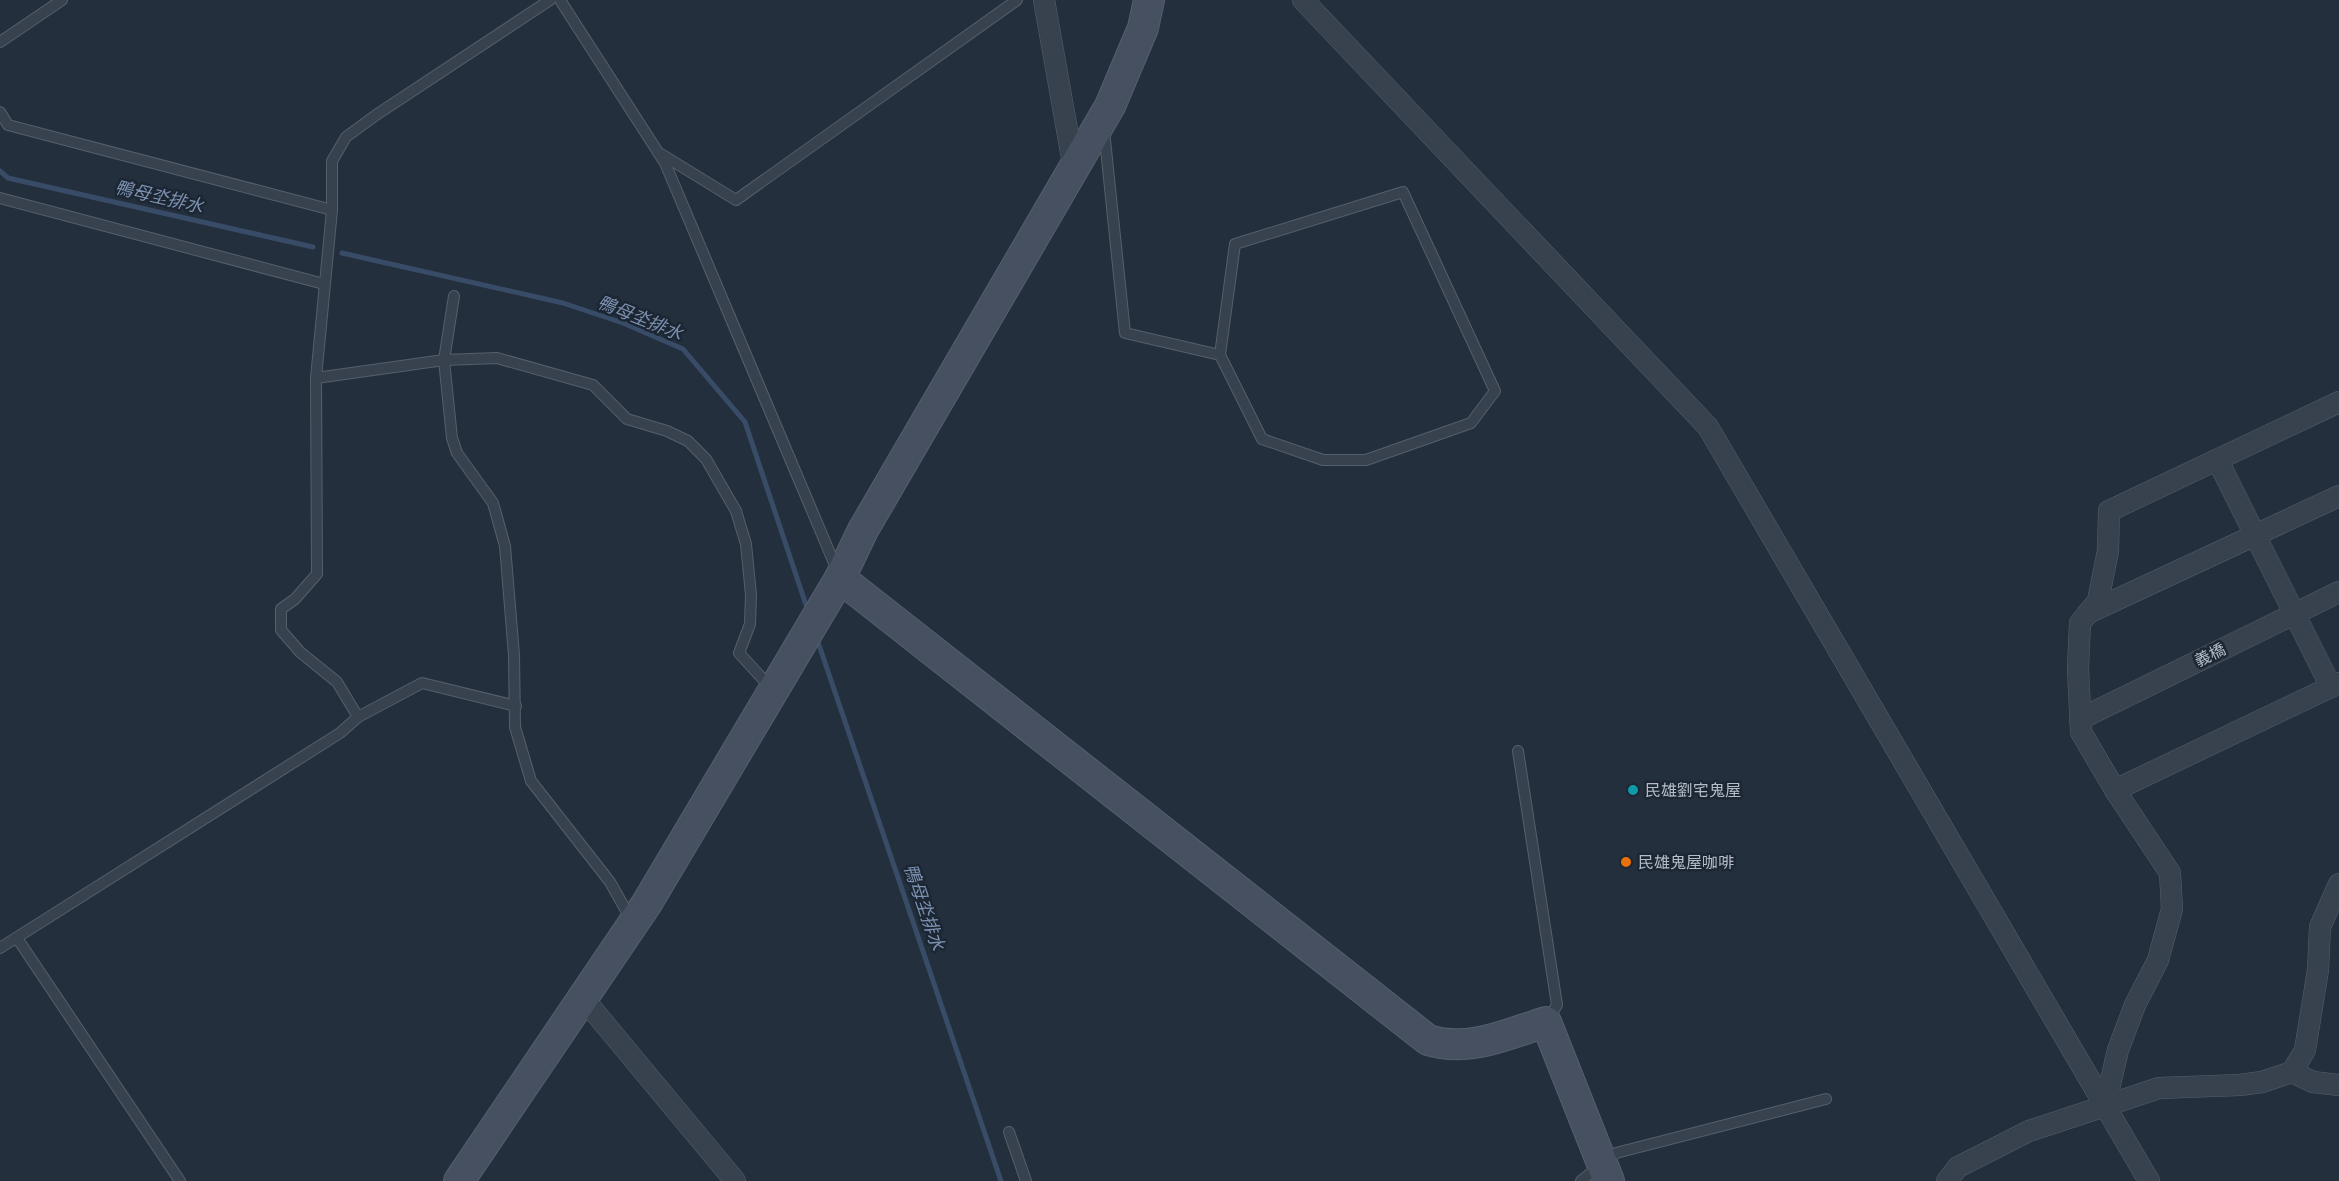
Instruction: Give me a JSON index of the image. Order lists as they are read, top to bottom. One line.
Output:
{"streets":{"street":["義橋"]},"water":["鴨母坔排水"],"places":["民雄劉宅鬼屋","民雄鬼屋咖啡"]}
